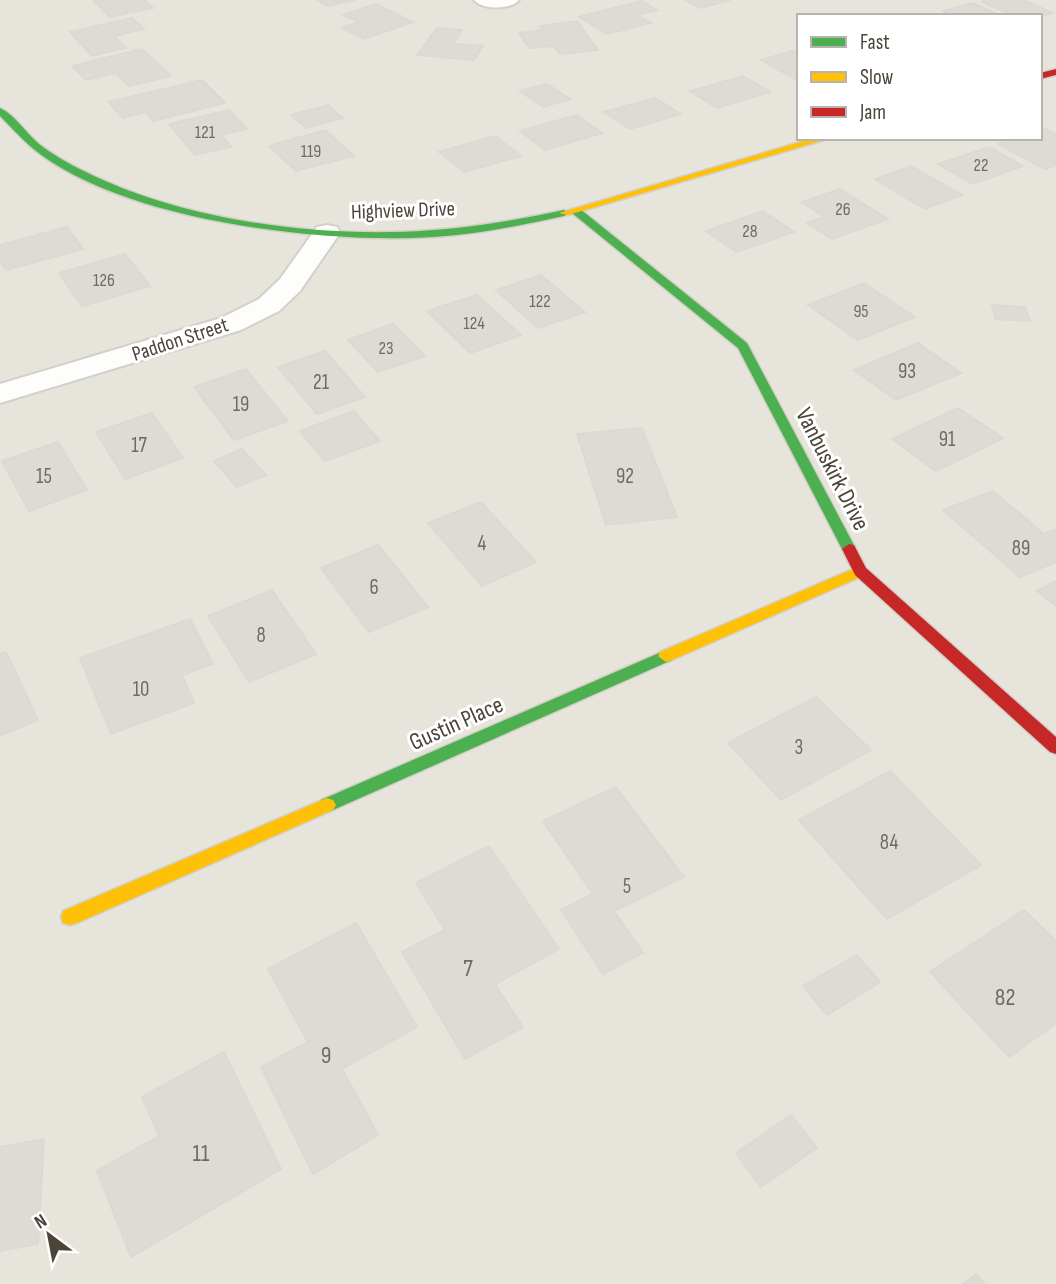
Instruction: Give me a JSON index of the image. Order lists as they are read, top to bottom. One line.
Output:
{"streets":{"street":["Highview Drive","Paddon Street","Vanbuskirk Drive","Gustin Place"]},"crossings":[["Highview Drive","Paddon Street"],["Highview Drive","Vanbuskirk Drive"],["Vanbuskirk Drive","Gustin Place"]],"house_numbers":["121","119","22","26","28","126","122","95","124","23","93","21","19","91","17","15","92","4","89","6","8","10","3","84","5","7","82","9","11"],"legend":["Fast","Slow","Jam"],"north":"top left"}
